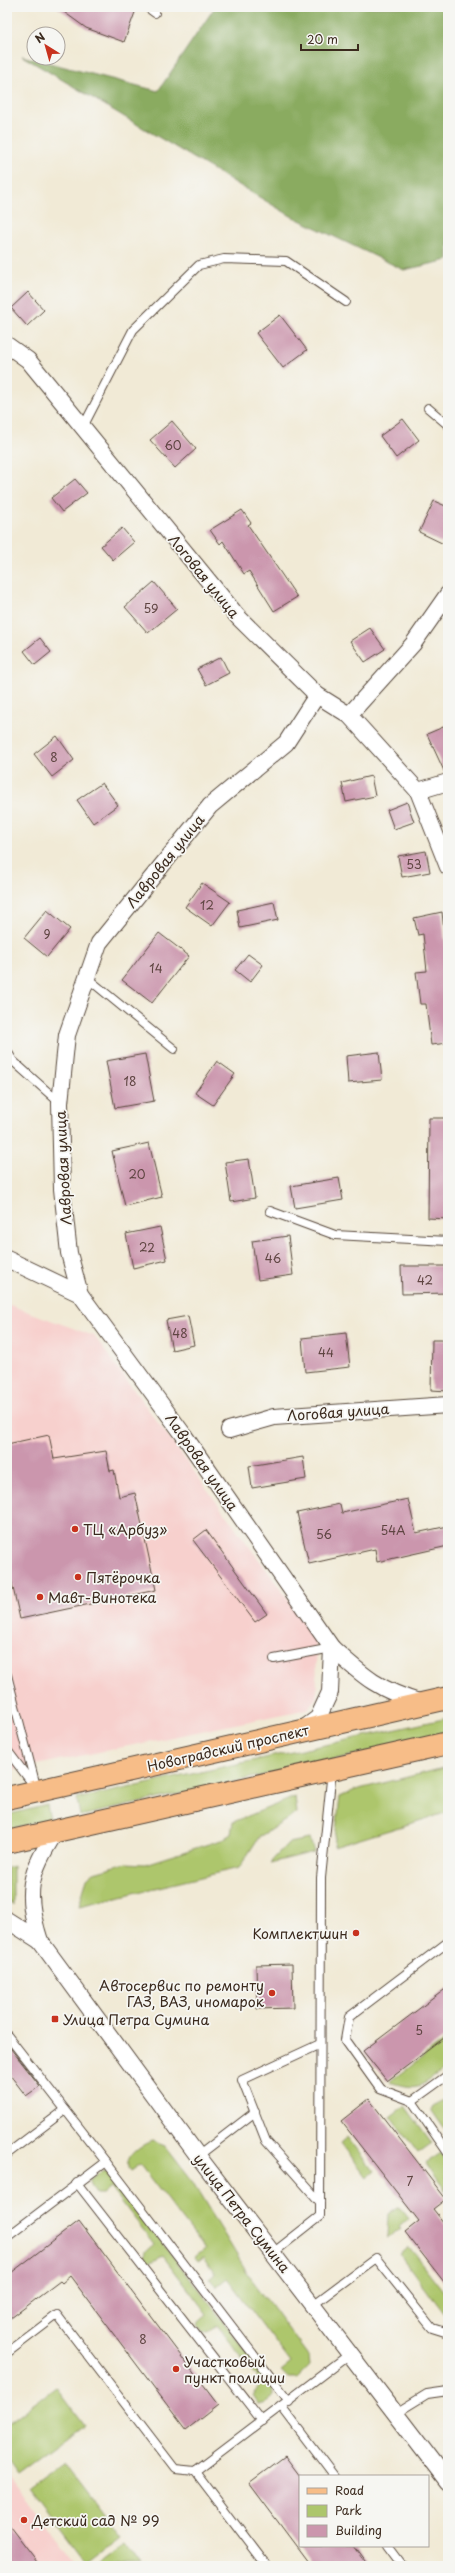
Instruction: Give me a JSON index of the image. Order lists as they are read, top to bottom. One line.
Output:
{"streets":{"main road":["Новоградский проспект"],"street":["Логовая улица","Лавровая улица","улица Петра Сумина"]},"crossings":[["Логовая улица","Лавровая улица"],["Лавровая улица","Новоградский проспект"]],"places":{"other":["ТЦ «Арбуз»","Пятёрочка","Мавт-Винотека","Комплектшин","Автосервис по ремонту ГАЗ, ВАЗ, иномарок","Участковый пункт полиции","Детский сад № 99"],"transit":["Улица Петра Сумина"]},"house_numbers":["60","59","8","53","12","9","14","18","20","22","46","42","48","44","54А","56","5","7","8"],"legend":["Road","Park","Building"],"scale_bar":"20 m","north":"top left"}
